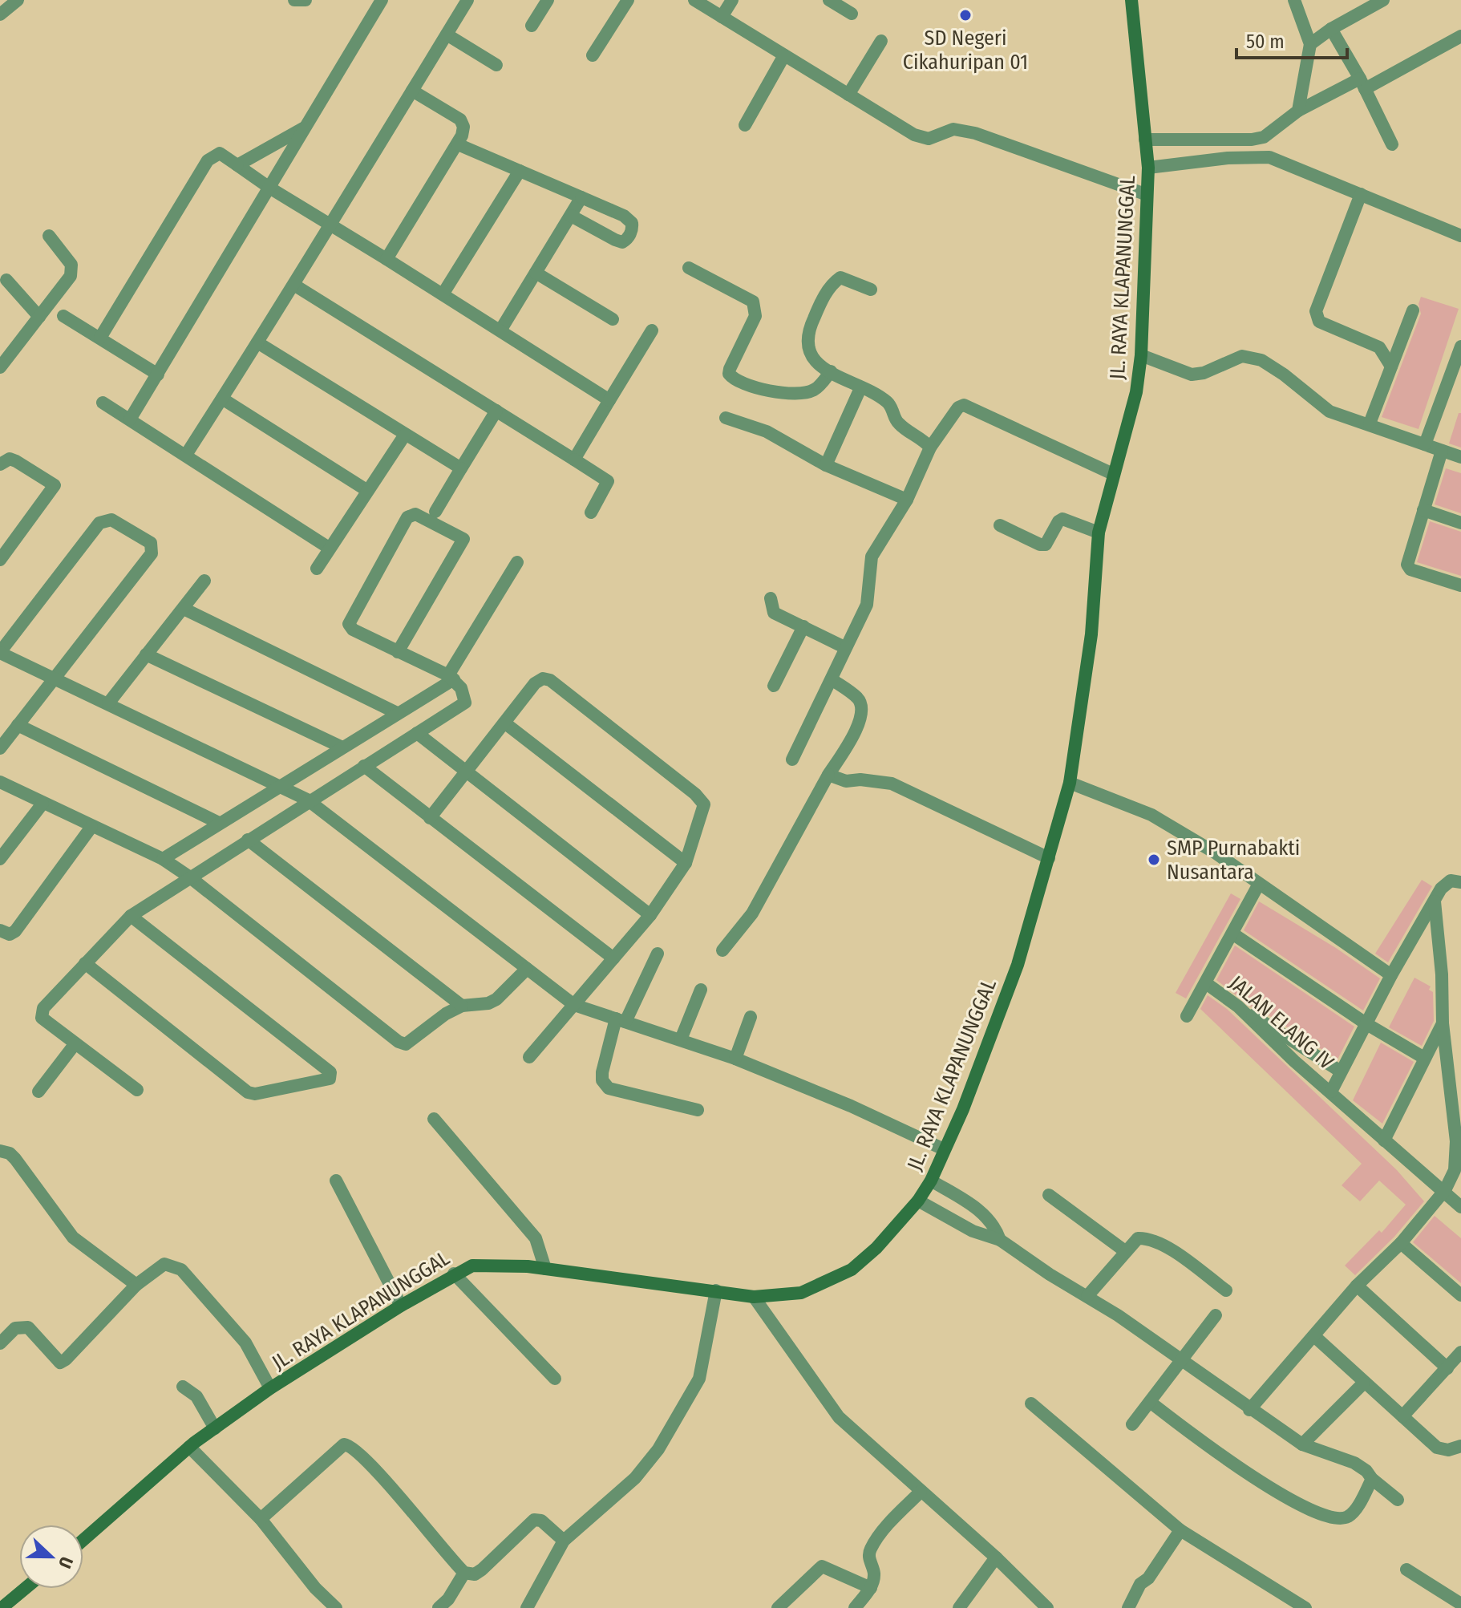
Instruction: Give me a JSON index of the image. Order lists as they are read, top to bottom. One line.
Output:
{"streets":{"street":["JL. RAYA KLAPANUNGGAL","JALAN ELANG IV"]},"places":["SD Negeri Cikahuripan 01","SMP Purnabakti Nusantara"],"scale_bar":"50 m","north":"right"}
